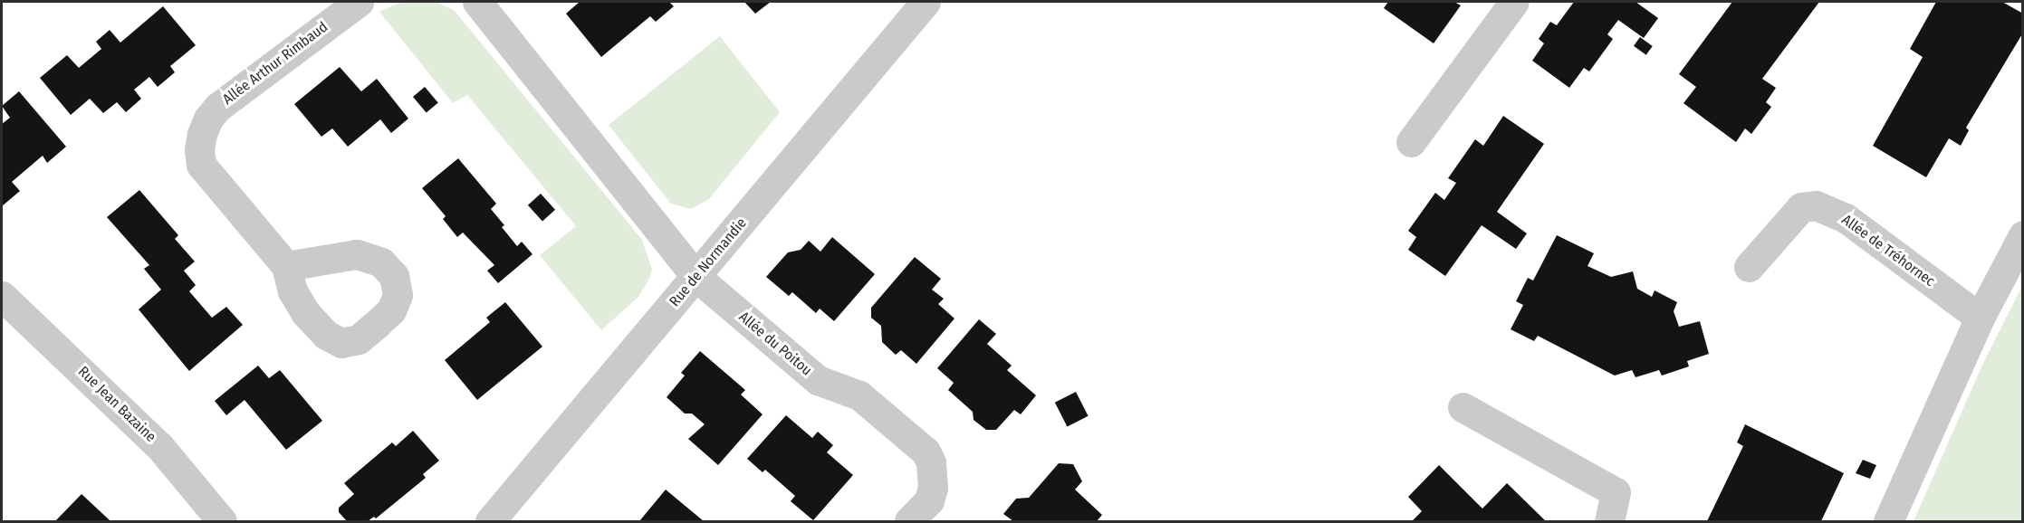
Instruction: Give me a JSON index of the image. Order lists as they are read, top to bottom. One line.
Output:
{"streets":{"street":["Allée Arthur Rimbaud","Allée de Tréhornec","Rue de Normandie","Allée du Poitou","Rue Jean Bazaine"]},"crossings":[["Rue de Normandie","Allée du Poitou"]]}
